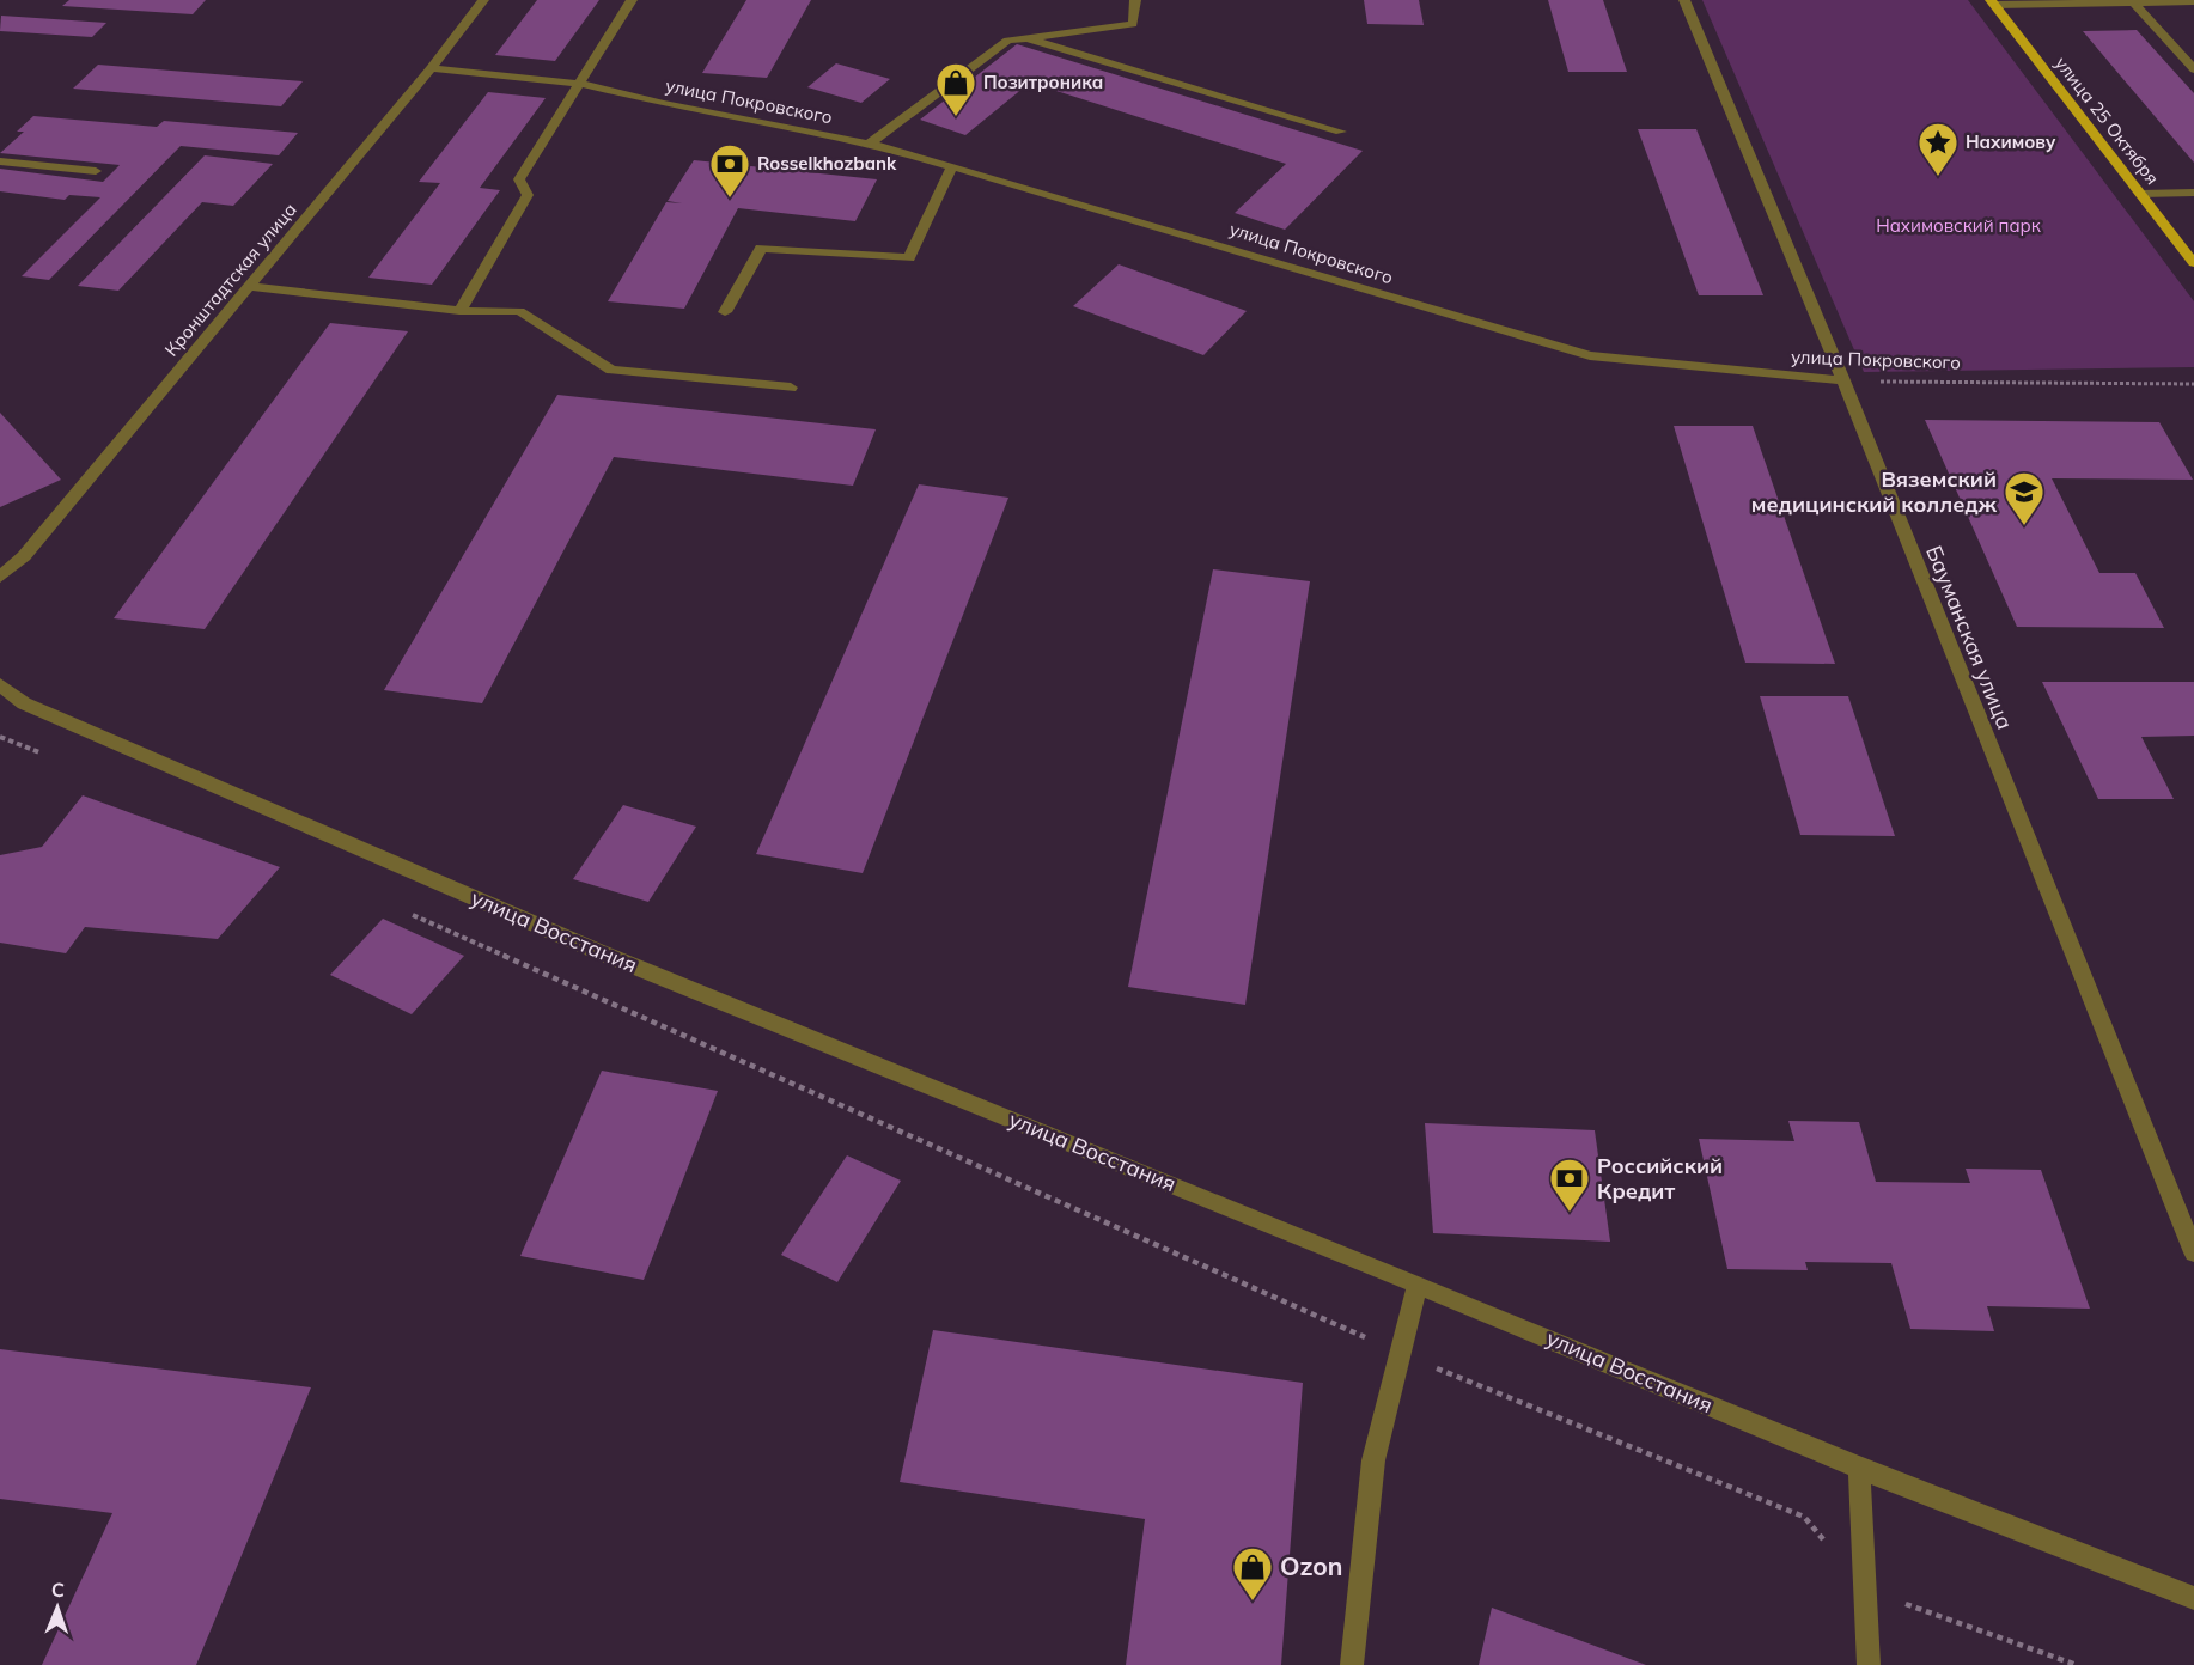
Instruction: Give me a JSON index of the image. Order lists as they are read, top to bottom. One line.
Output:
{"streets":{"main road":["улица 25 Октября"],"street":["улица Покровского","Кронштадтская улица","Бауманская улица","улица Восстания"]},"crossings":[["улица Покровского","Кронштадтская улица"],["улица Покровского","Бауманская улица"]],"parks":["Нахимовский парк"],"places":{"shop":["Позитроника","Ozon"],"place":["Нахимову"],"bank":["Rosselkhozbank","Российский Кредит"],"school or university":["Вяземский медицинский колледж"]},"north":"top"}
